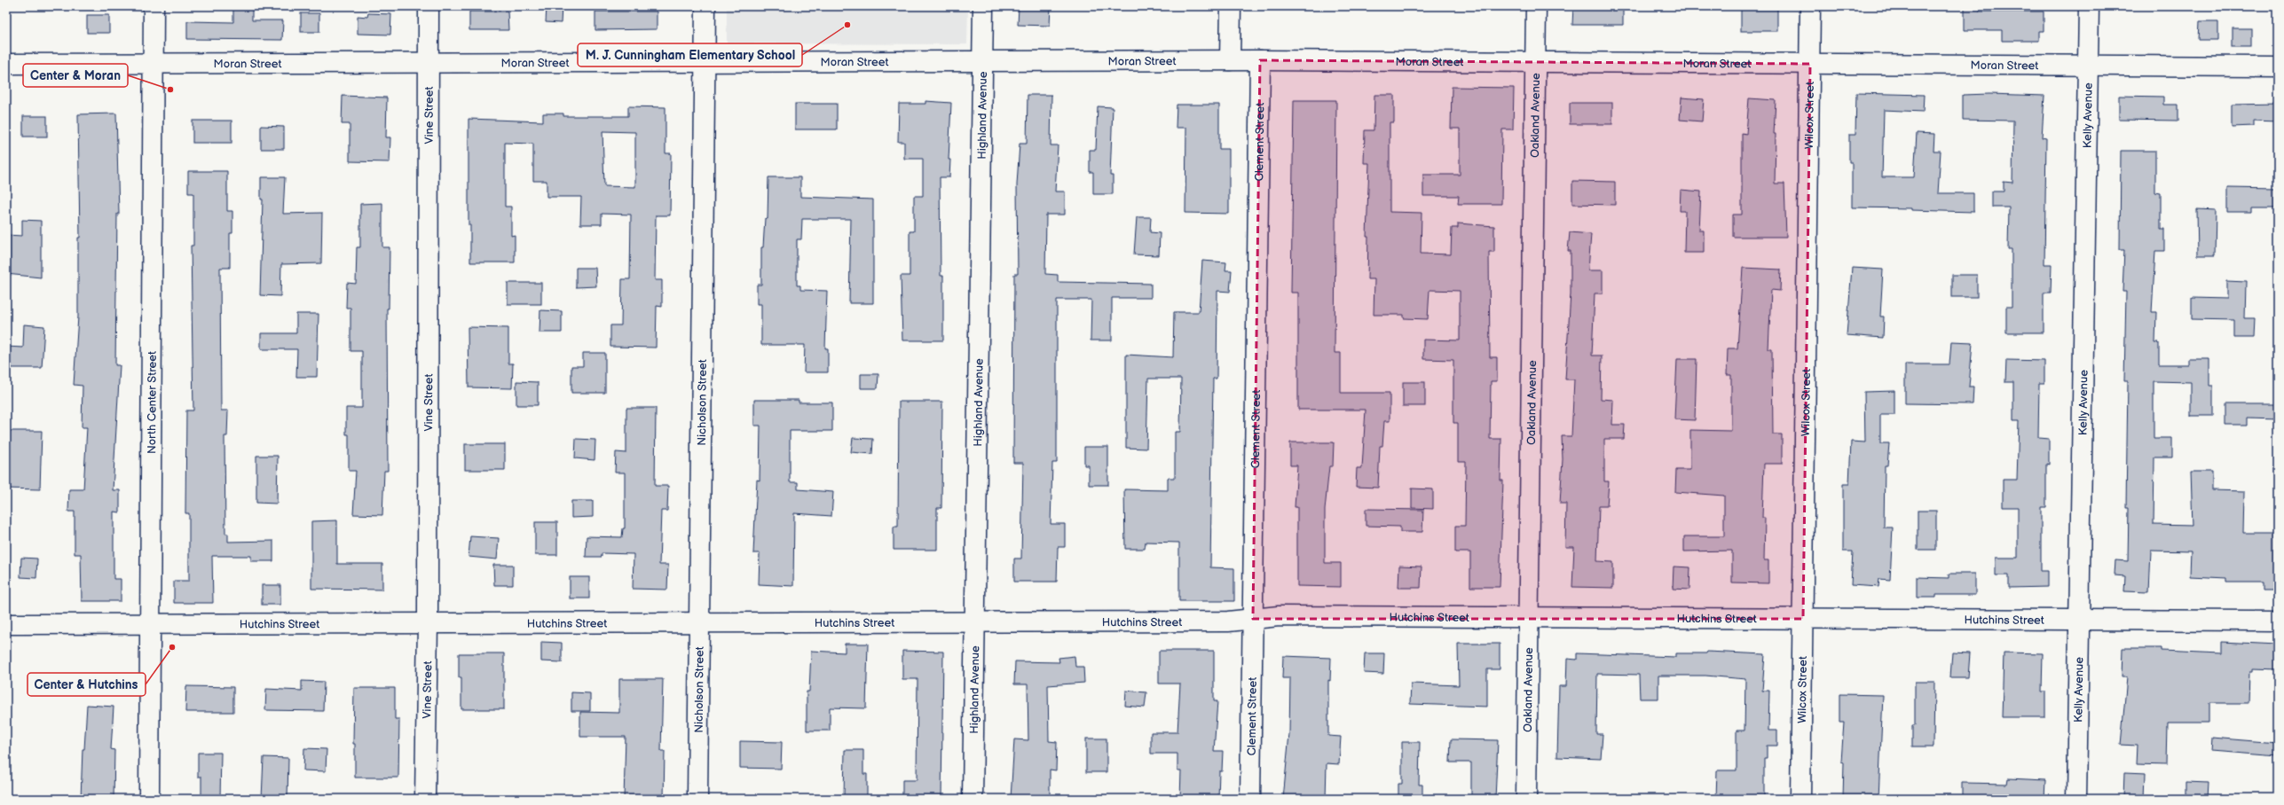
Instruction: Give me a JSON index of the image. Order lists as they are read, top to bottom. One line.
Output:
{"streets":{"street":["Moran Street","Vine Street","Highland Avenue","Oakland Avenue","Wilcox Street","Kelly Avenue","Clement Street","North Center Street","Nicholson Street","Hutchins Street"]},"crossings":[["Moran Street","Vine Street"],["Moran Street","Highland Avenue"],["Moran Street","Oakland Avenue"],["Moran Street","Wilcox Street"],["Moran Street","Kelly Avenue"],["Moran Street","Clement Street"],["Moran Street","North Center Street"],["Moran Street","Nicholson Street"],["Vine Street","Hutchins Street"],["Highland Avenue","Hutchins Street"],["Oakland Avenue","Hutchins Street"],["Wilcox Street","Hutchins Street"],["Kelly Avenue","Hutchins Street"],["Clement Street","Hutchins Street"],["North Center Street","Hutchins Street"],["Nicholson Street","Hutchins Street"]],"places":["M. J. Cunningham Elementary School","Center & Moran","Center & Hutchins"]}
